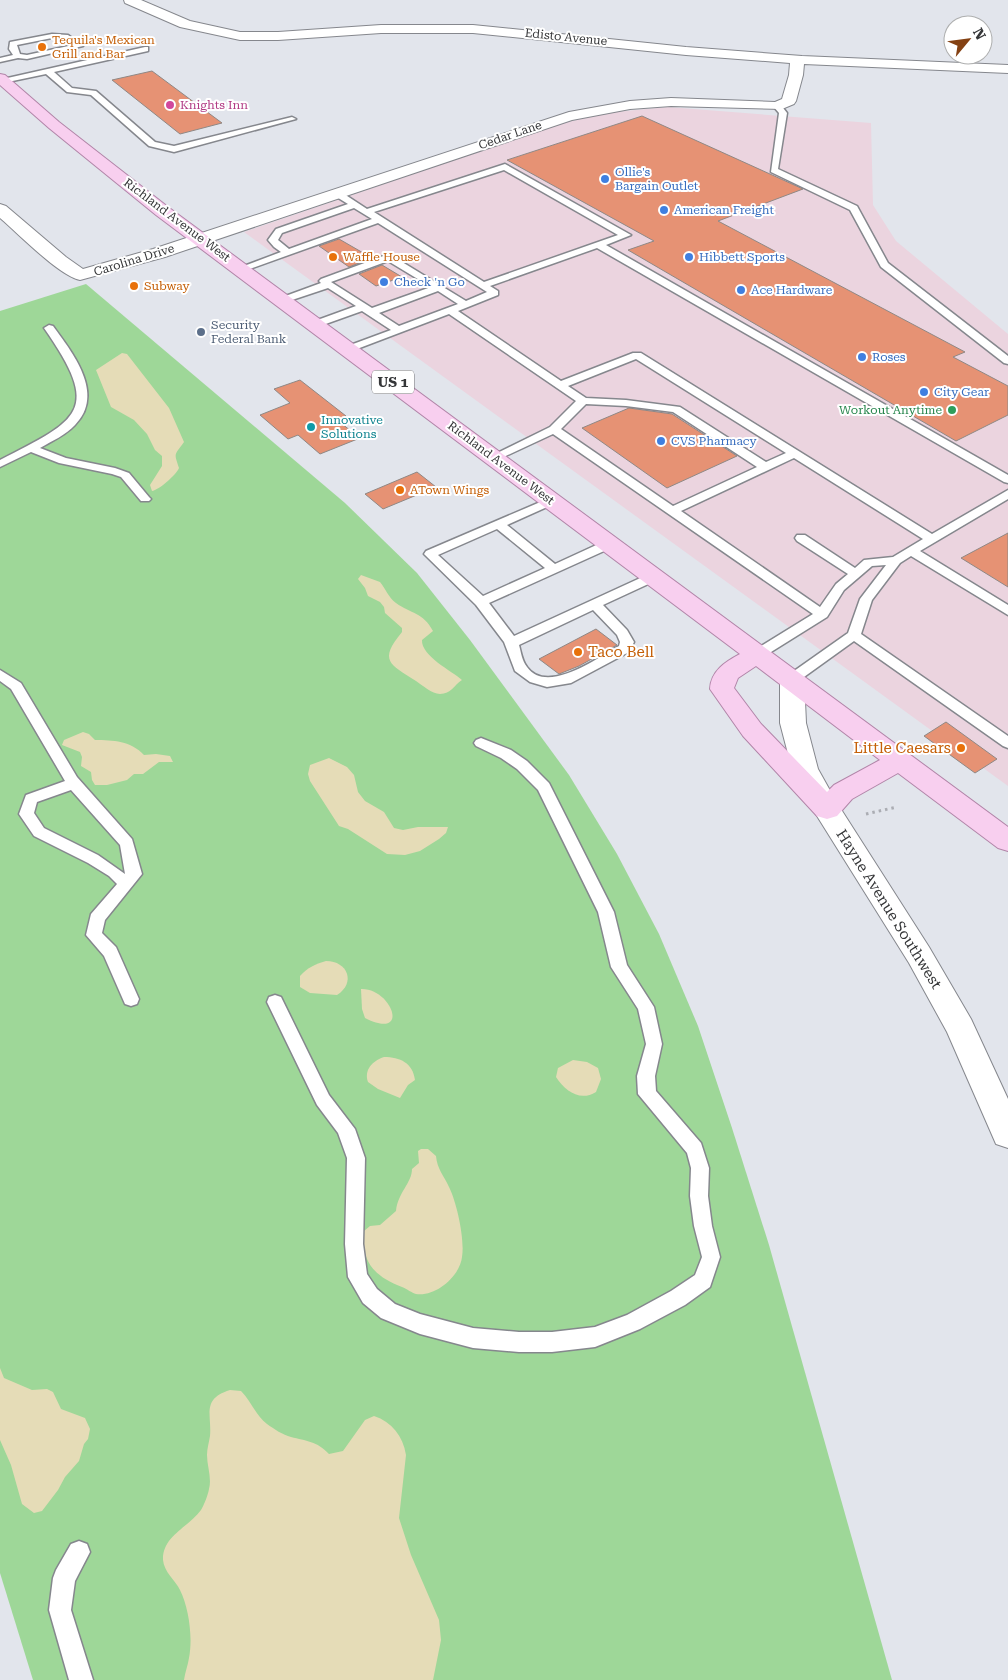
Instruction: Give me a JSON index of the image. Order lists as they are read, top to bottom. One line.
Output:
{"streets":{"main road":["Richland Avenue West","US 1"],"street":["Edisto Avenue","Cedar Lane","Carolina Drive","Hayne Avenue Southwest"]},"crossings":[["Cedar Lane","Richland Avenue West"],["Cedar Lane","Carolina Drive"],["Richland Avenue West","Carolina Drive"],["Richland Avenue West","Hayne Avenue Southwest"]],"places":["Tequila's Mexican Grill and Bar","Knights Inn","Ollie's Bargain Outlet","American Freight","Waffle House","Hibbett Sports","Check 'n Go","Subway","Ace Hardware","Security Federal Bank","Roses","City Gear","Workout Anytime","Innovative Solutions","CVS Pharmacy","ATown Wings","Taco Bell","Little Caesars"],"north":"top right"}
